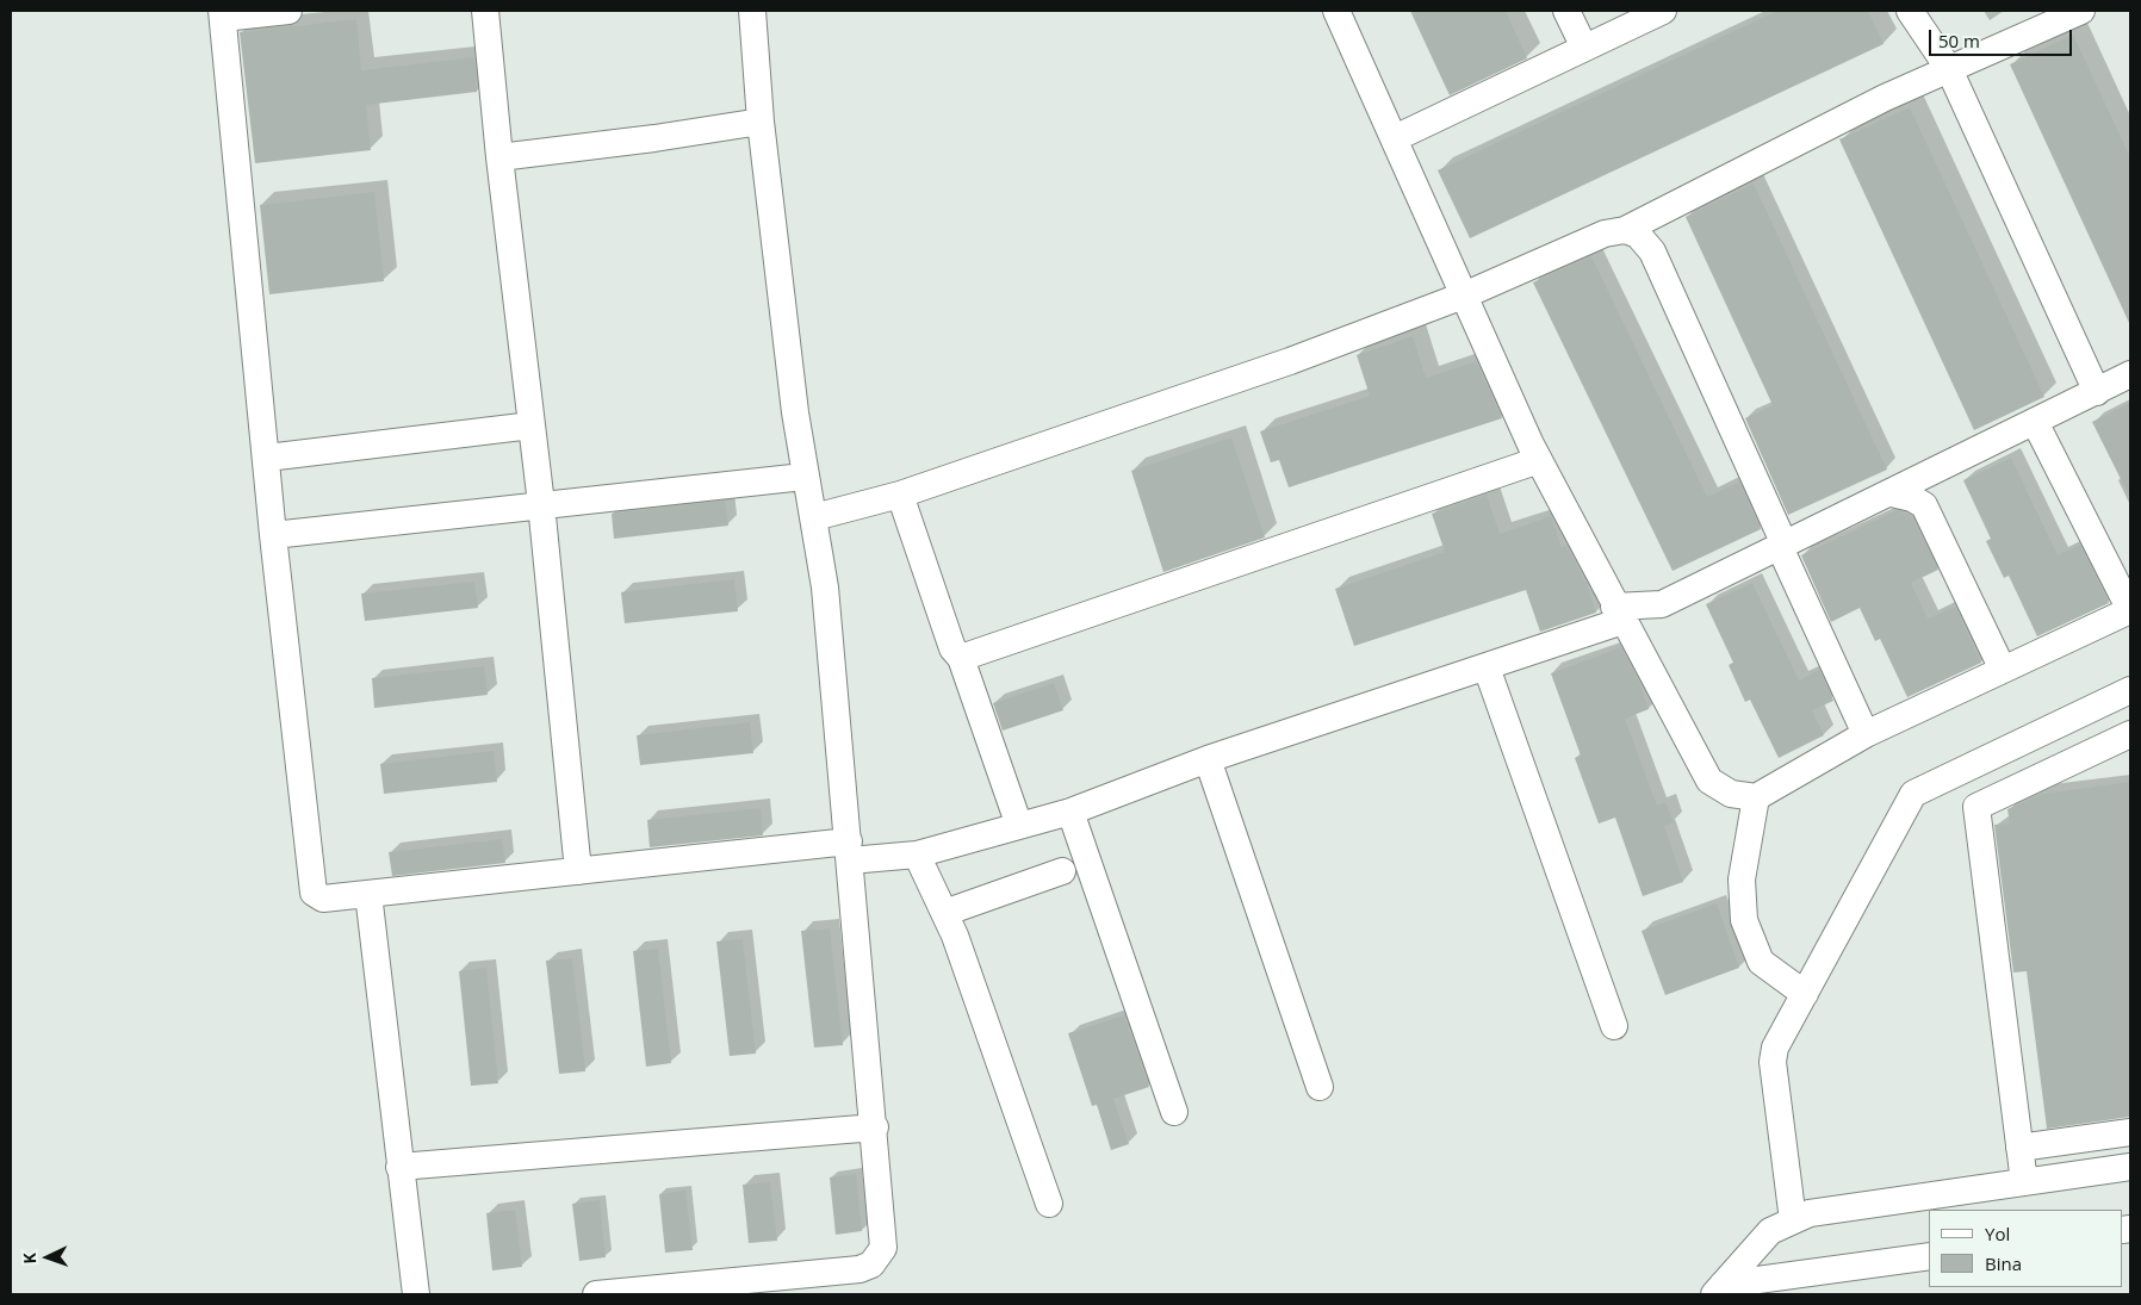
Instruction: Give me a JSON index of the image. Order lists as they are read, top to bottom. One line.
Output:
{"legend":["Yol","Bina"],"scale_bar":"50 m","north":"left"}
